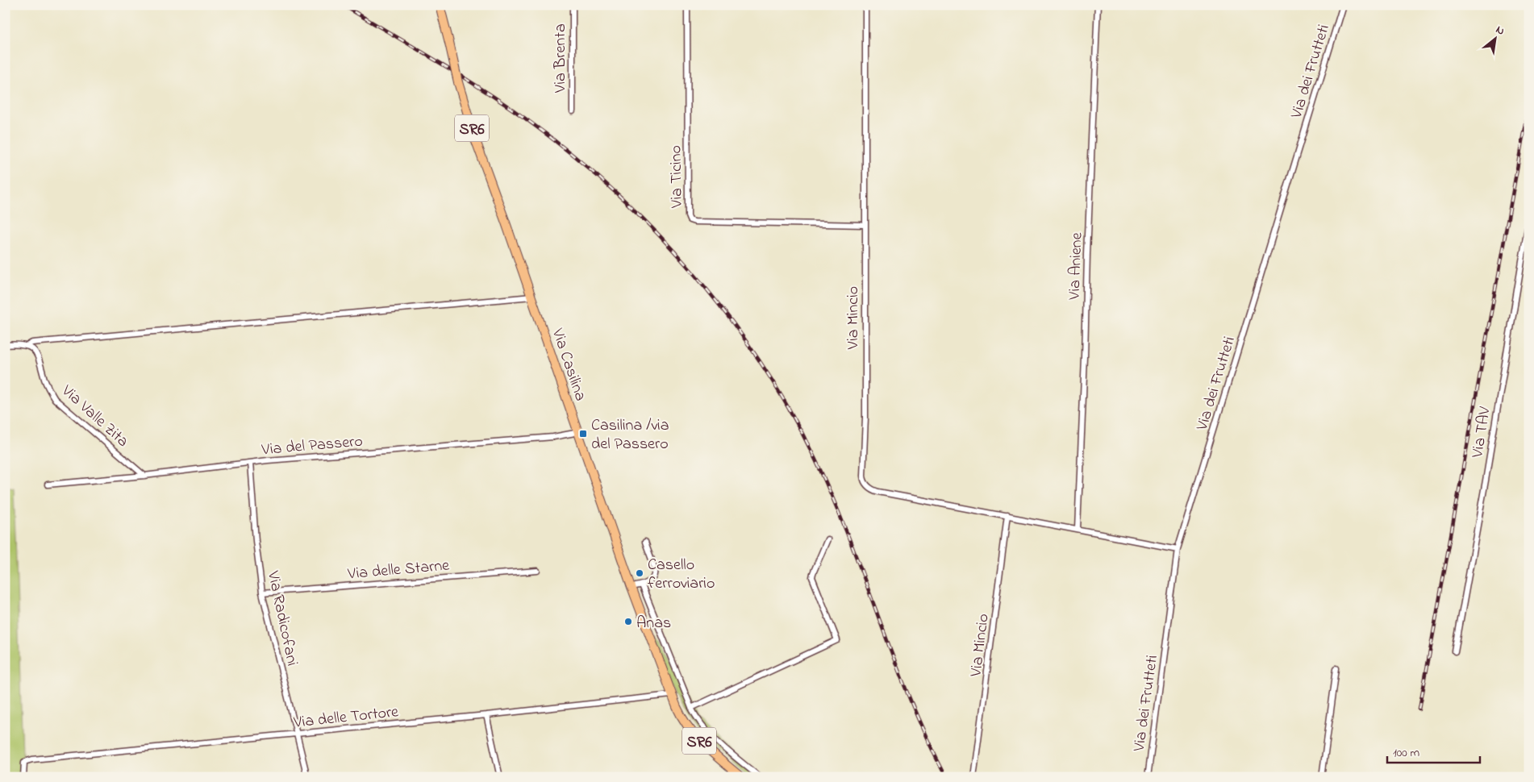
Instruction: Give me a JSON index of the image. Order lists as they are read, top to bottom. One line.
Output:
{"streets":{"main road":["SR6","Via Casilina"],"street":["Via Brenta","Via dei Frutteti","Via Ticino","Via Aniene","Via Mincio","Via Valle Zita","Via TAV","Via del Passero","Via delle Starne","Via Radicofani","Via delle Tortore"]},"crossings":[["Via dei Frutteti","Via Mincio"],["Via Ticino","Via Mincio"],["Via Aniene","Via Mincio"],["Via Casilina","Via del Passero"],["Via Casilina","Via delle Tortore"],["Via Valle Zita","Via del Passero"],["Via del Passero","Via Radicofani"],["Via delle Starne","Via Radicofani"],["Via Radicofani","Via delle Tortore"]],"places":{"transit":["Casilina /via del Passero"],"other":["Casello ferroviario","Anas"]},"scale_bar":"100 m","north":"top right"}
